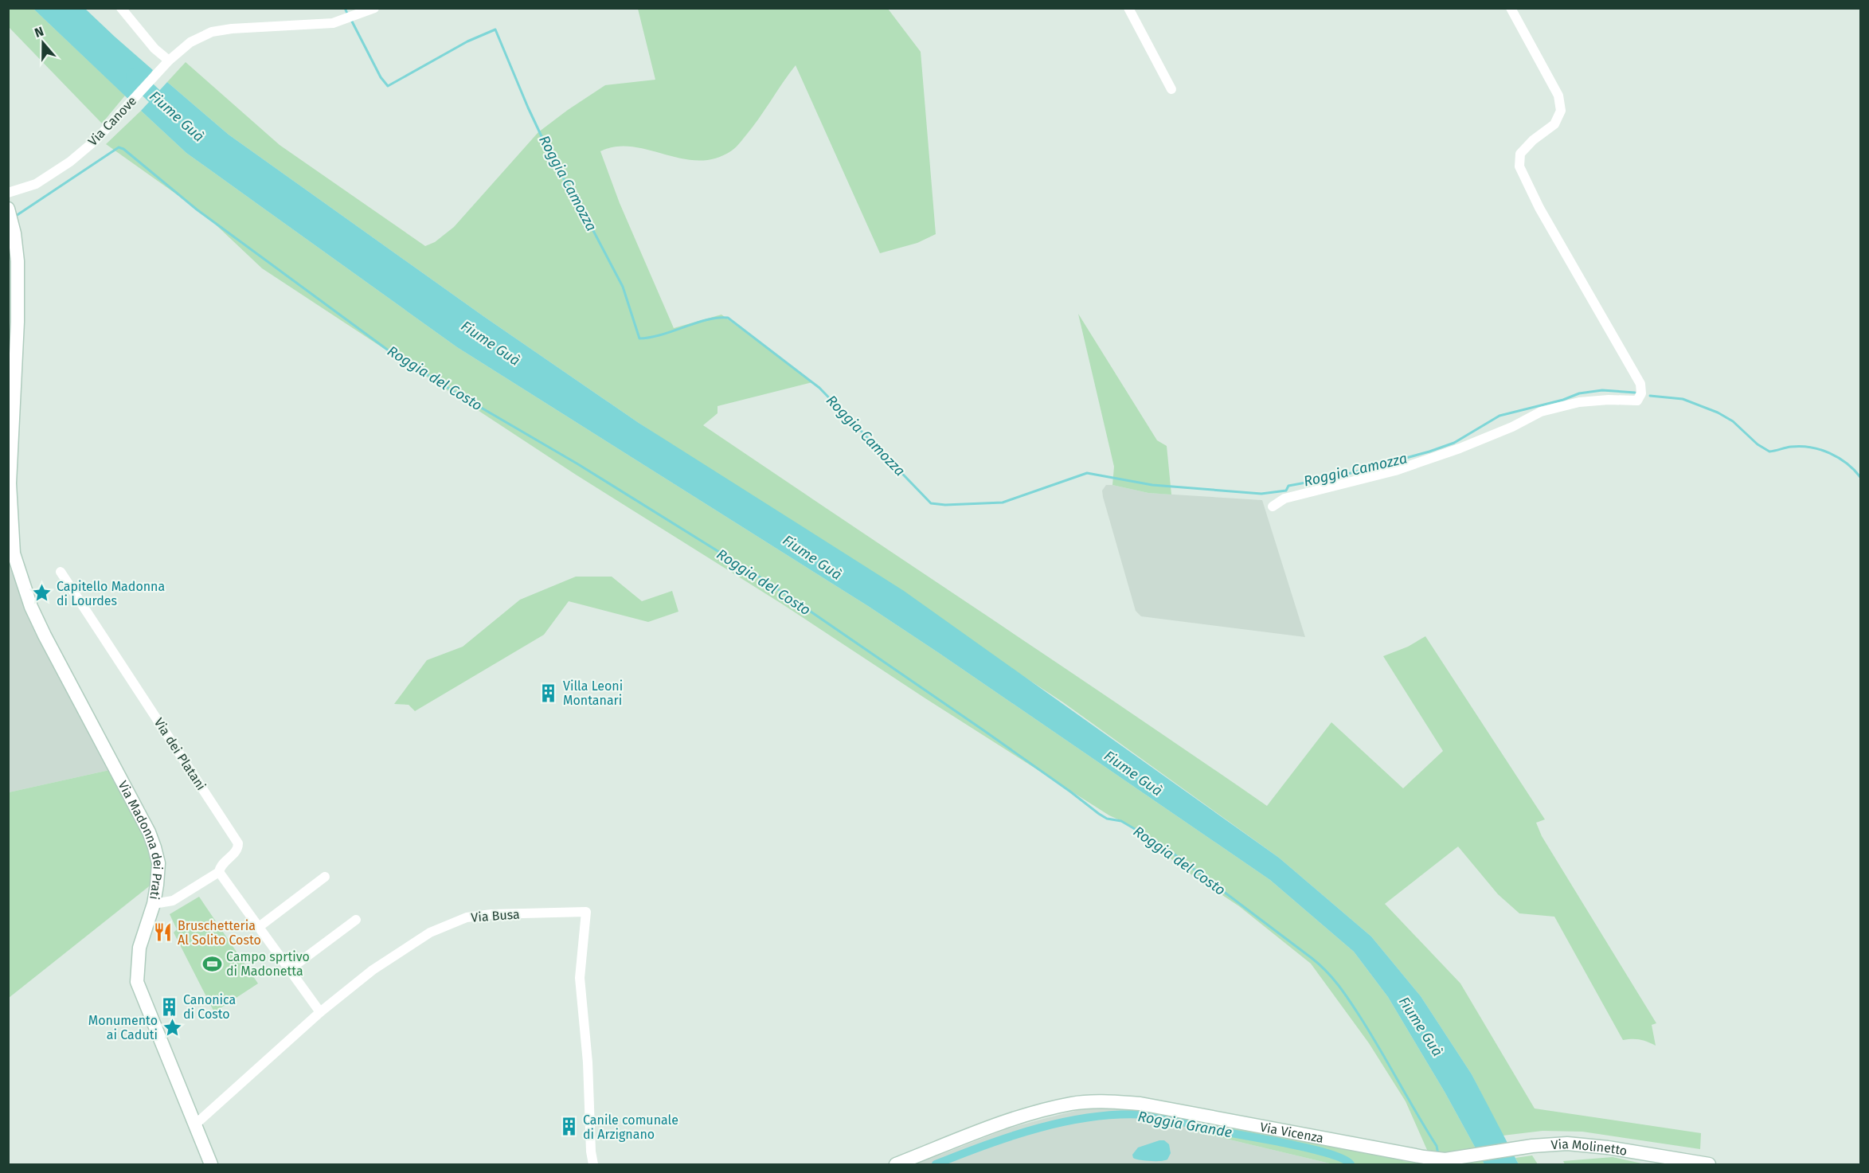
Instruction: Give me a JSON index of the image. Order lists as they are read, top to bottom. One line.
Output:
{"streets":{"main road":["Via Madonna dei Prati","Via Vicenza","Via Molinetto"],"street":["Via Canove","Via dei Platani","Via Busa"]},"crossings":[["Via dei Platani","Via Madonna dei Prati"],["Via Madonna dei Prati","Via Busa"],["Via Vicenza","Via Molinetto"]],"water":["Fiume Guà","Roggia Camozza","Roggia del Costo","Roggia Grande"],"places":{"place":["Capitello Madonna di Lourdes","Monumento ai Caduti"],"building":["Villa Leoni Montanari","Canonica di Costo","Canile comunale di Arzignano"],"restaurant":["Bruschetteria Al Solito Costo"],"sports":["Campo sprtivo di Madonetta"]},"north":"top"}
